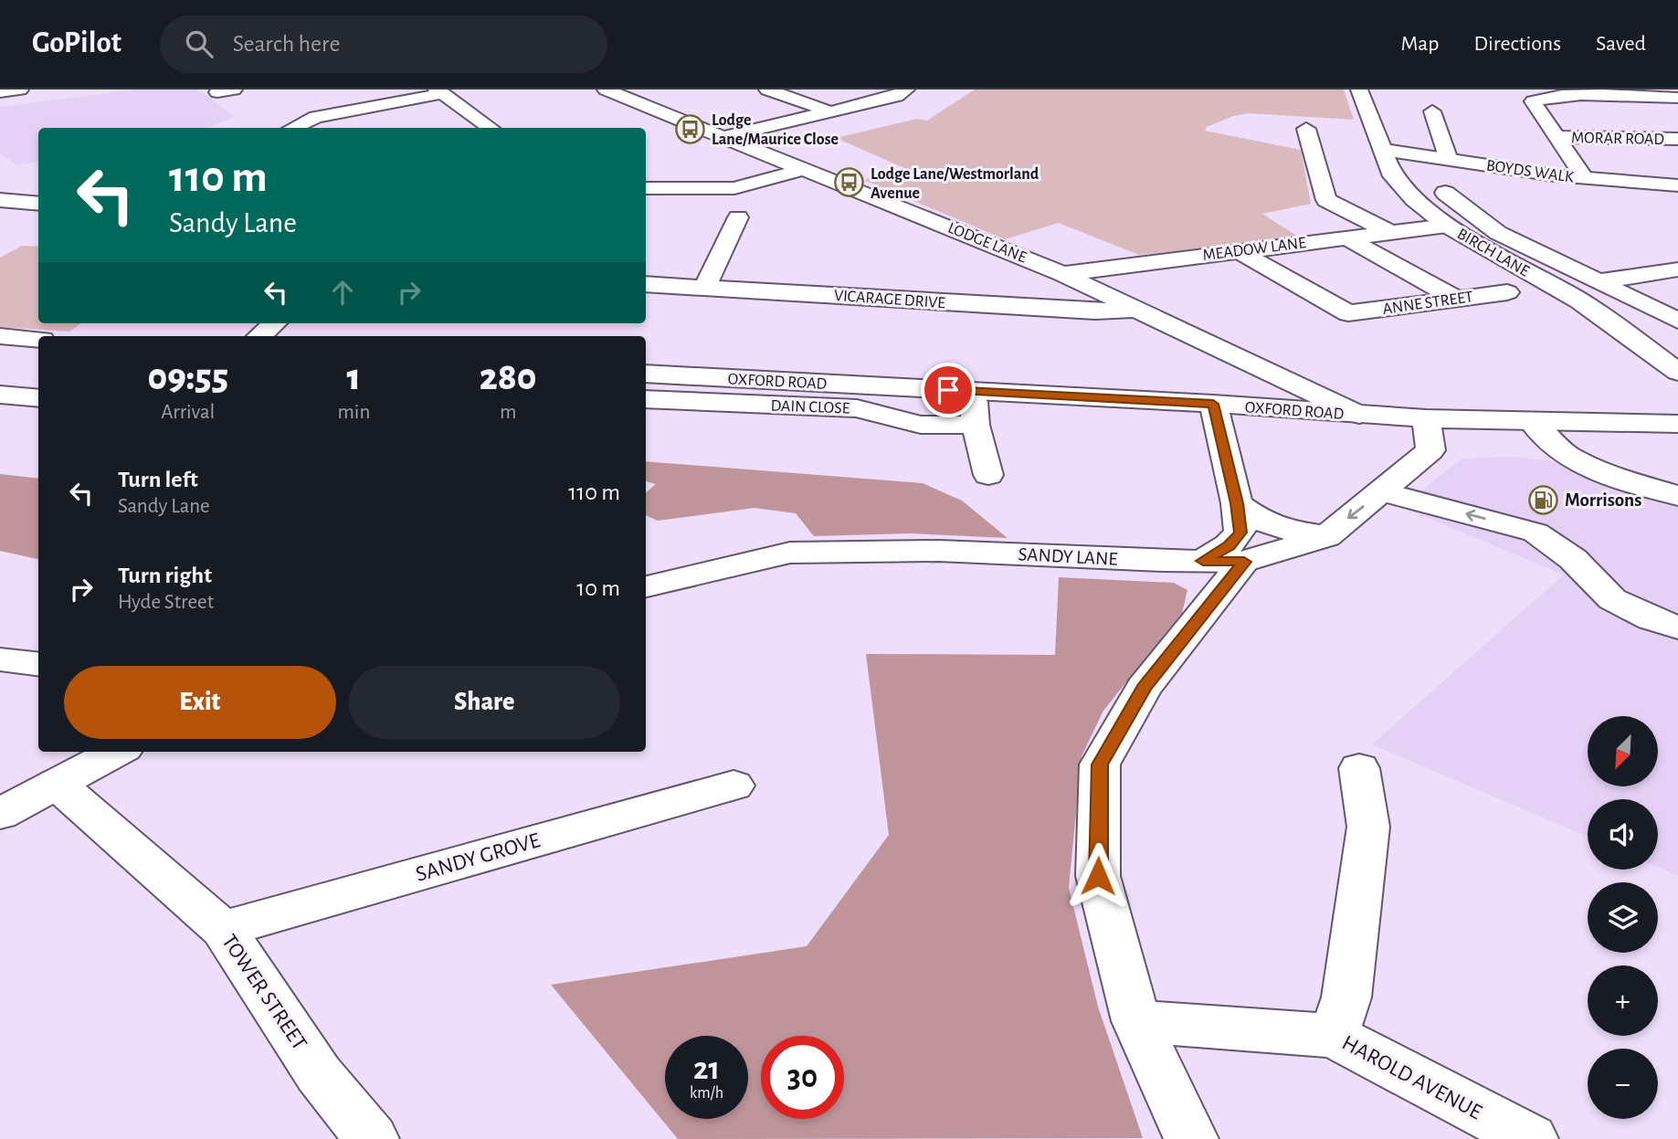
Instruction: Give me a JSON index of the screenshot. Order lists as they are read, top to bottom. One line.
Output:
{"streets":{"street":["MORAR ROAD","BOYDS WALK","LODGE LANE","MEADOW LANE","BIRCH LANE","VICARAGE DRIVE","ANNE STREET","OXFORD ROAD","DAIN CLOSE","SANDY LANE","SANDY GROVE","TOWER STREET","HAROLD AVENUE"]},"crossings":[["BOYDS WALK","BIRCH LANE"],["LODGE LANE","MEADOW LANE"],["LODGE LANE","VICARAGE DRIVE"],["LODGE LANE","OXFORD ROAD"],["MEADOW LANE","BIRCH LANE"],["MEADOW LANE","ANNE STREET"],["OXFORD ROAD","SANDY LANE"],["SANDY GROVE","TOWER STREET"]],"places":{"bus stop":["Lodge Lane/Maurice Close","Lodge Lane/Westmorland Avenue"],"fuel station":["Morrisons"]},"north":"bottom left","page":{"header":"GoPilot","search":"Search here","nav":["Map","Directions","Saved"],"turn":["110 m","Sandy Lane"],"eta":["09:55","Arrival","1","min","280","m"],"list":[{"name":"Turn left","note":"Sandy Lane","value":"110 m"},{"name":"Turn right","note":"Hyde Street","value":"10 m"}],"buttons":["Exit","Share"],"map_buttons":["+","−"],"speed":"21 km/h","limit":"30"}}
